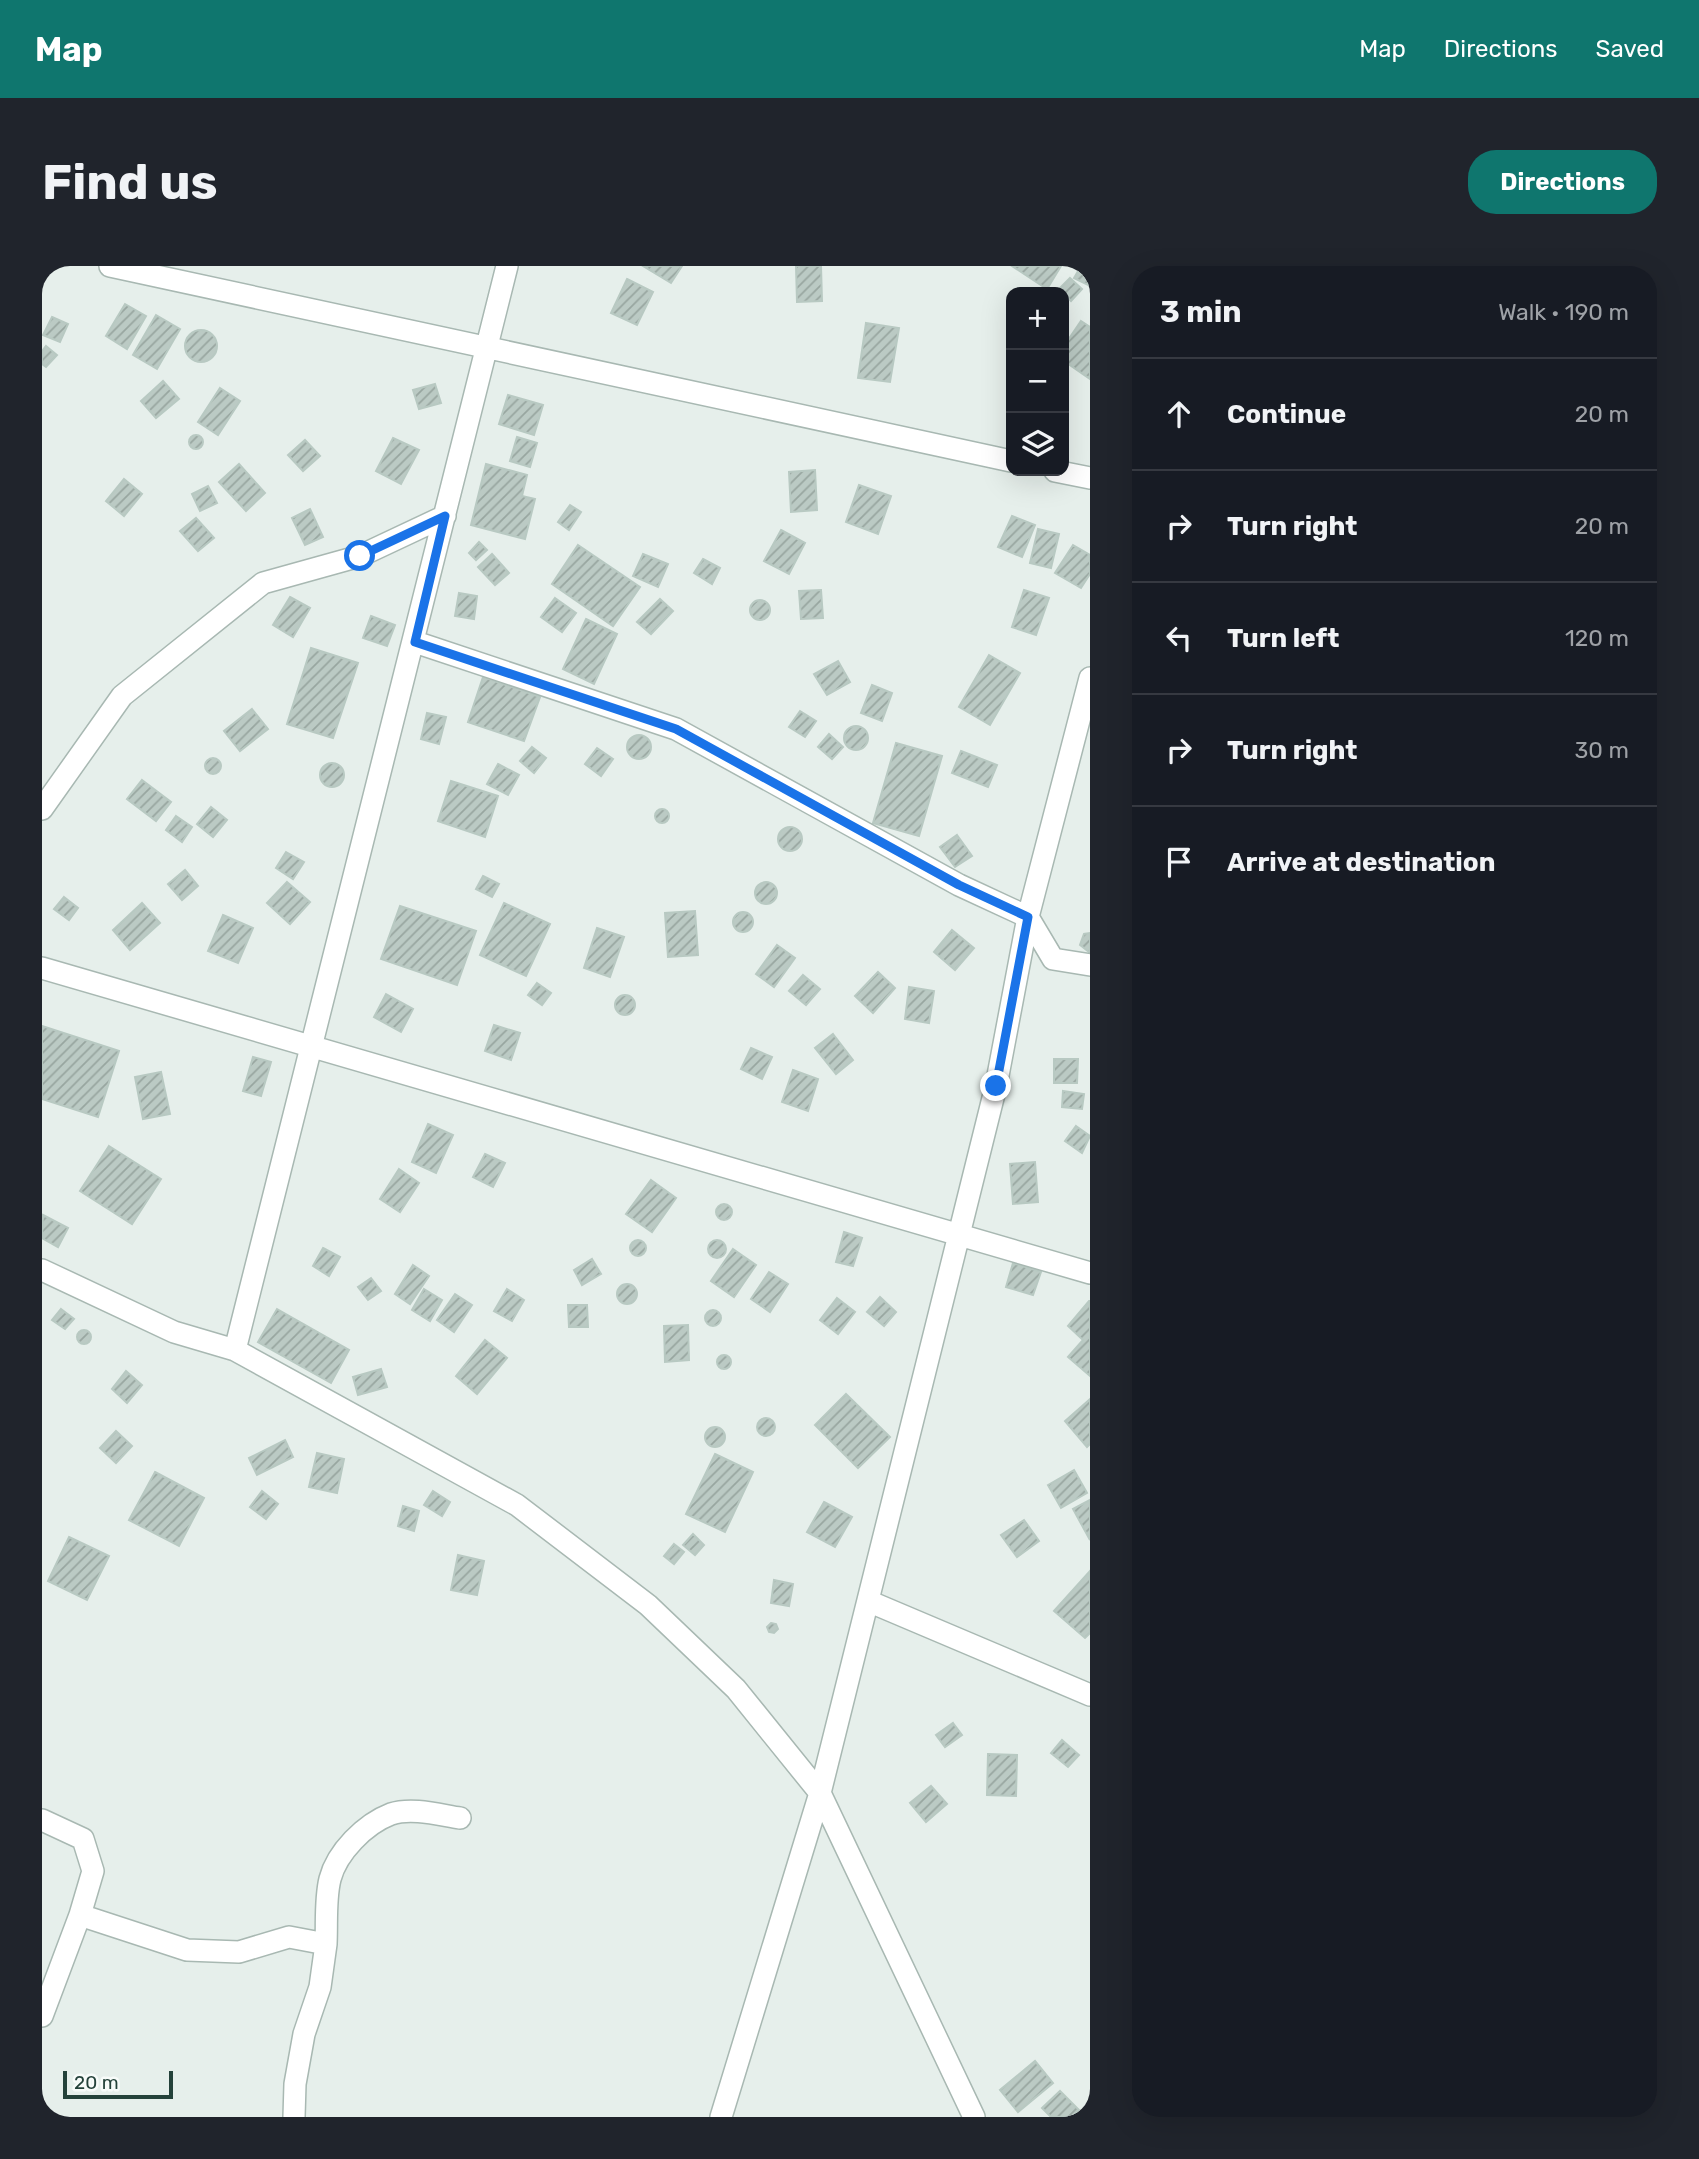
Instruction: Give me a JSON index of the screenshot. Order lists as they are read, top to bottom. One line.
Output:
{"scale_bar":"20 m","page":{"header":"Map","nav":["Map","Directions","Saved"],"buttons":"Directions","title":"Find us","heading":["3 min","Walk · 190 m"],"map_buttons":["+","−"],"list":[["Continue","20 m"],["Turn right","20 m"],["Turn left","120 m"],["Turn right","30 m"],"Arrive at destination"],"scale":"20 m"}}
